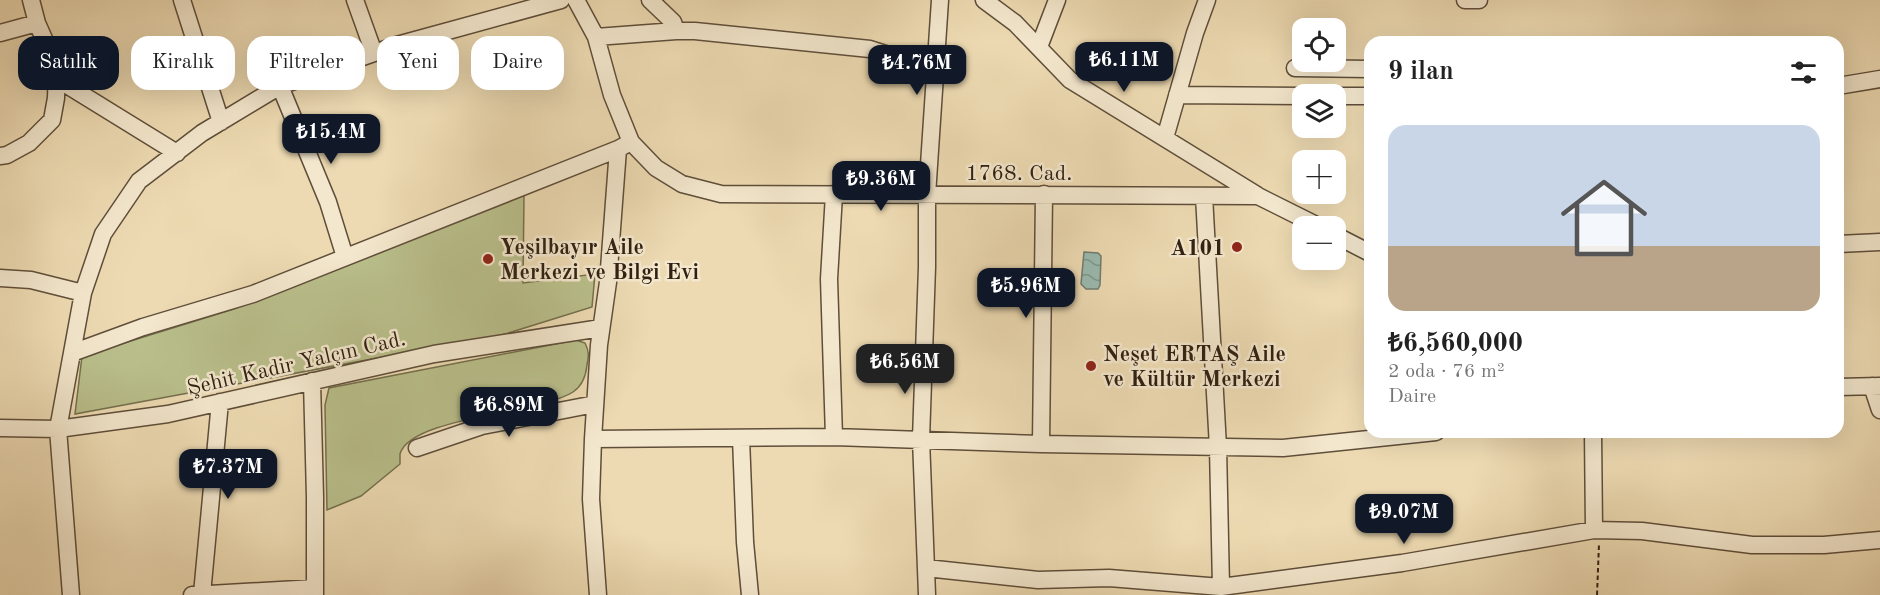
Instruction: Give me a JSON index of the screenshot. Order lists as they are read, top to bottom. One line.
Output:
{"streets":{"street":["1768. Cad.","Şehit Kadir Yalçın Cad."]},"places":["A101","Yeşilbayır Aile Merkezi ve Bilgi Evi","Neşet ERTAŞ Aile ve Kültür Merkezi"],"page":{"map_buttons":["+","−"],"chip":["Satılık","Kiralık","Filtreler","Yeni","Daire"],"heading":"9 ilan","price":["₺6.11M","₺4.76M","₺15.4M","₺9.36M","₺5.96M","₺6.56M","₺6.89M","₺7.37M","₺9.07M"],"list":[{"name":"₺6,560,000","note":"2 oda · 76 m² · Daire"}]}}
